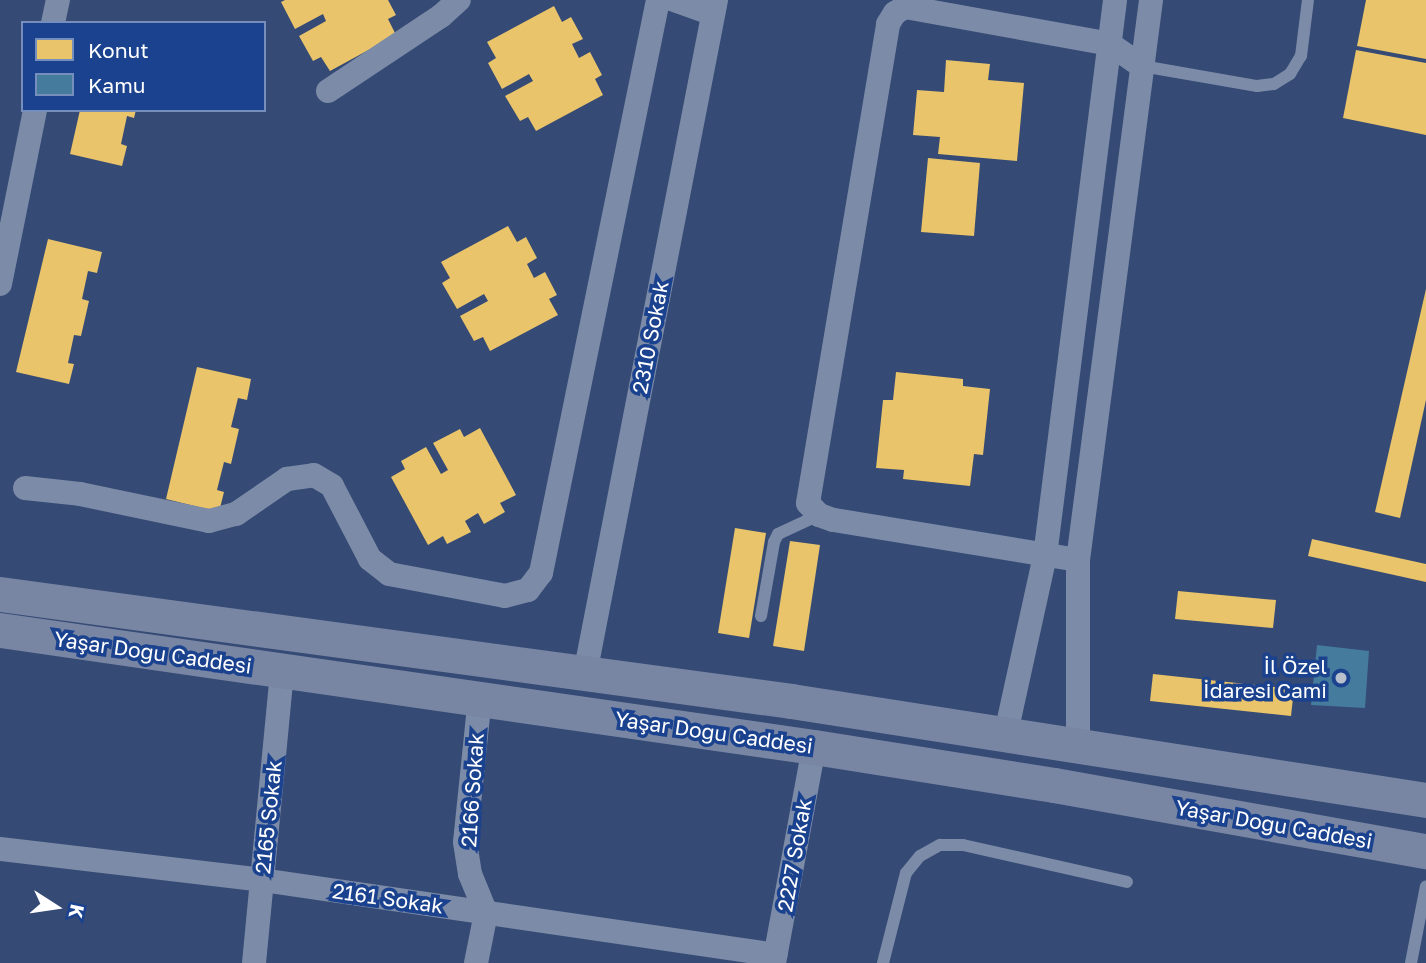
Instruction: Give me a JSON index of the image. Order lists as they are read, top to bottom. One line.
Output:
{"streets":{"main road":["Yaşar Doğu Caddesi"],"street":["2310 Sokak","2166 Sokak","2165 Sokak","2227 Sokak","2161 Sokak"]},"crossings":[["2310 Sokak","Yaşar Doğu Caddesi"],["Yaşar Doğu Caddesi","2166 Sokak"],["Yaşar Doğu Caddesi","2165 Sokak"],["Yaşar Doğu Caddesi","2227 Sokak"],["2166 Sokak","2161 Sokak"],["2165 Sokak","2161 Sokak"],["2227 Sokak","2161 Sokak"]],"places":["İl Özel İdaresi Cami"],"legend":["Konut","Kamu"],"north":"right"}
